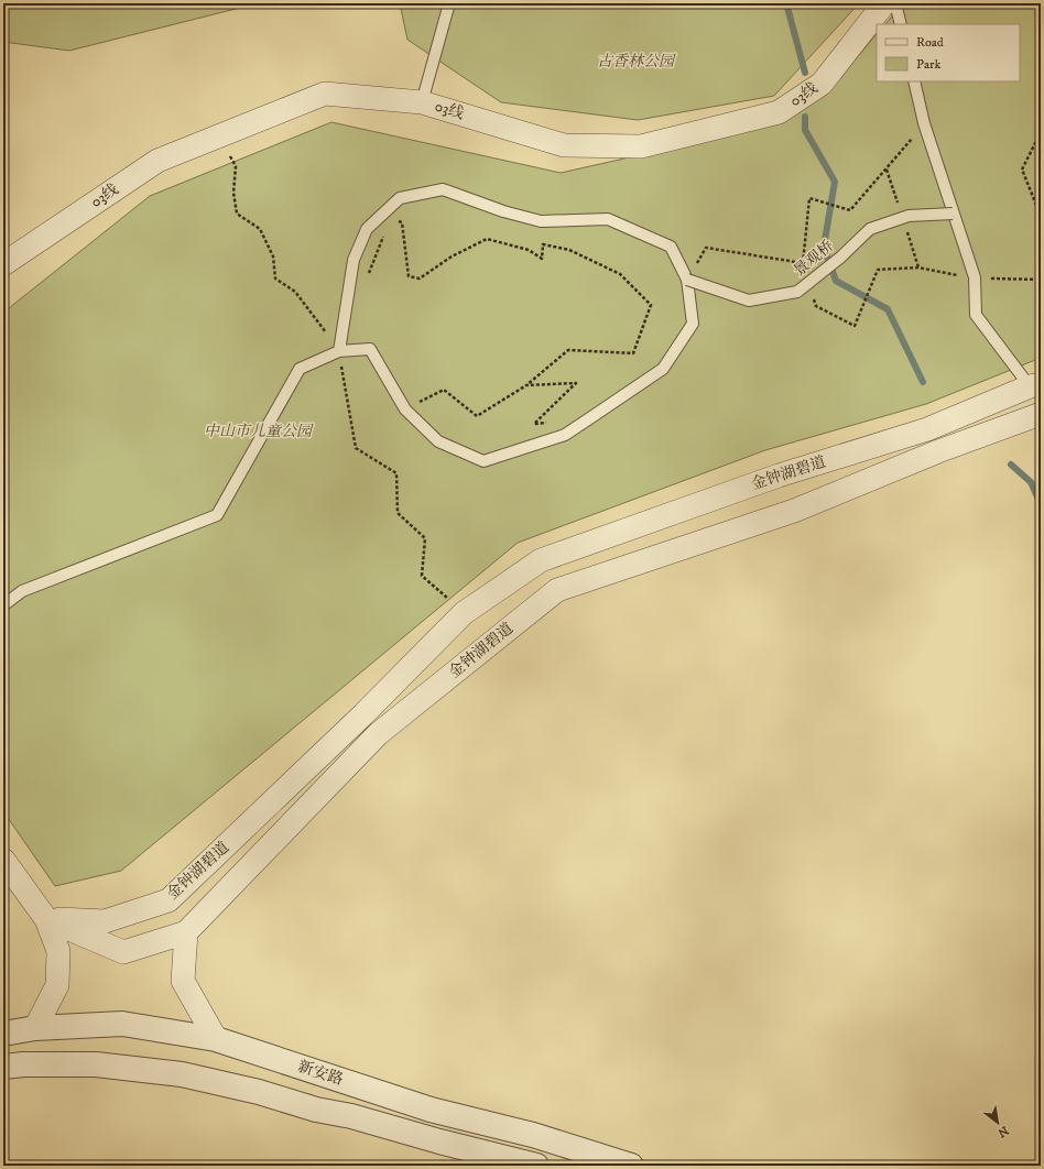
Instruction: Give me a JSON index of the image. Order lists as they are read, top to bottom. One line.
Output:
{"streets":{"street":["03线","金钟湖碧道","新安路"],"lane":["景观桥"]},"parks":["古香林公园","中山市儿童公园"],"legend":["Road","Park"],"north":"bottom right"}
